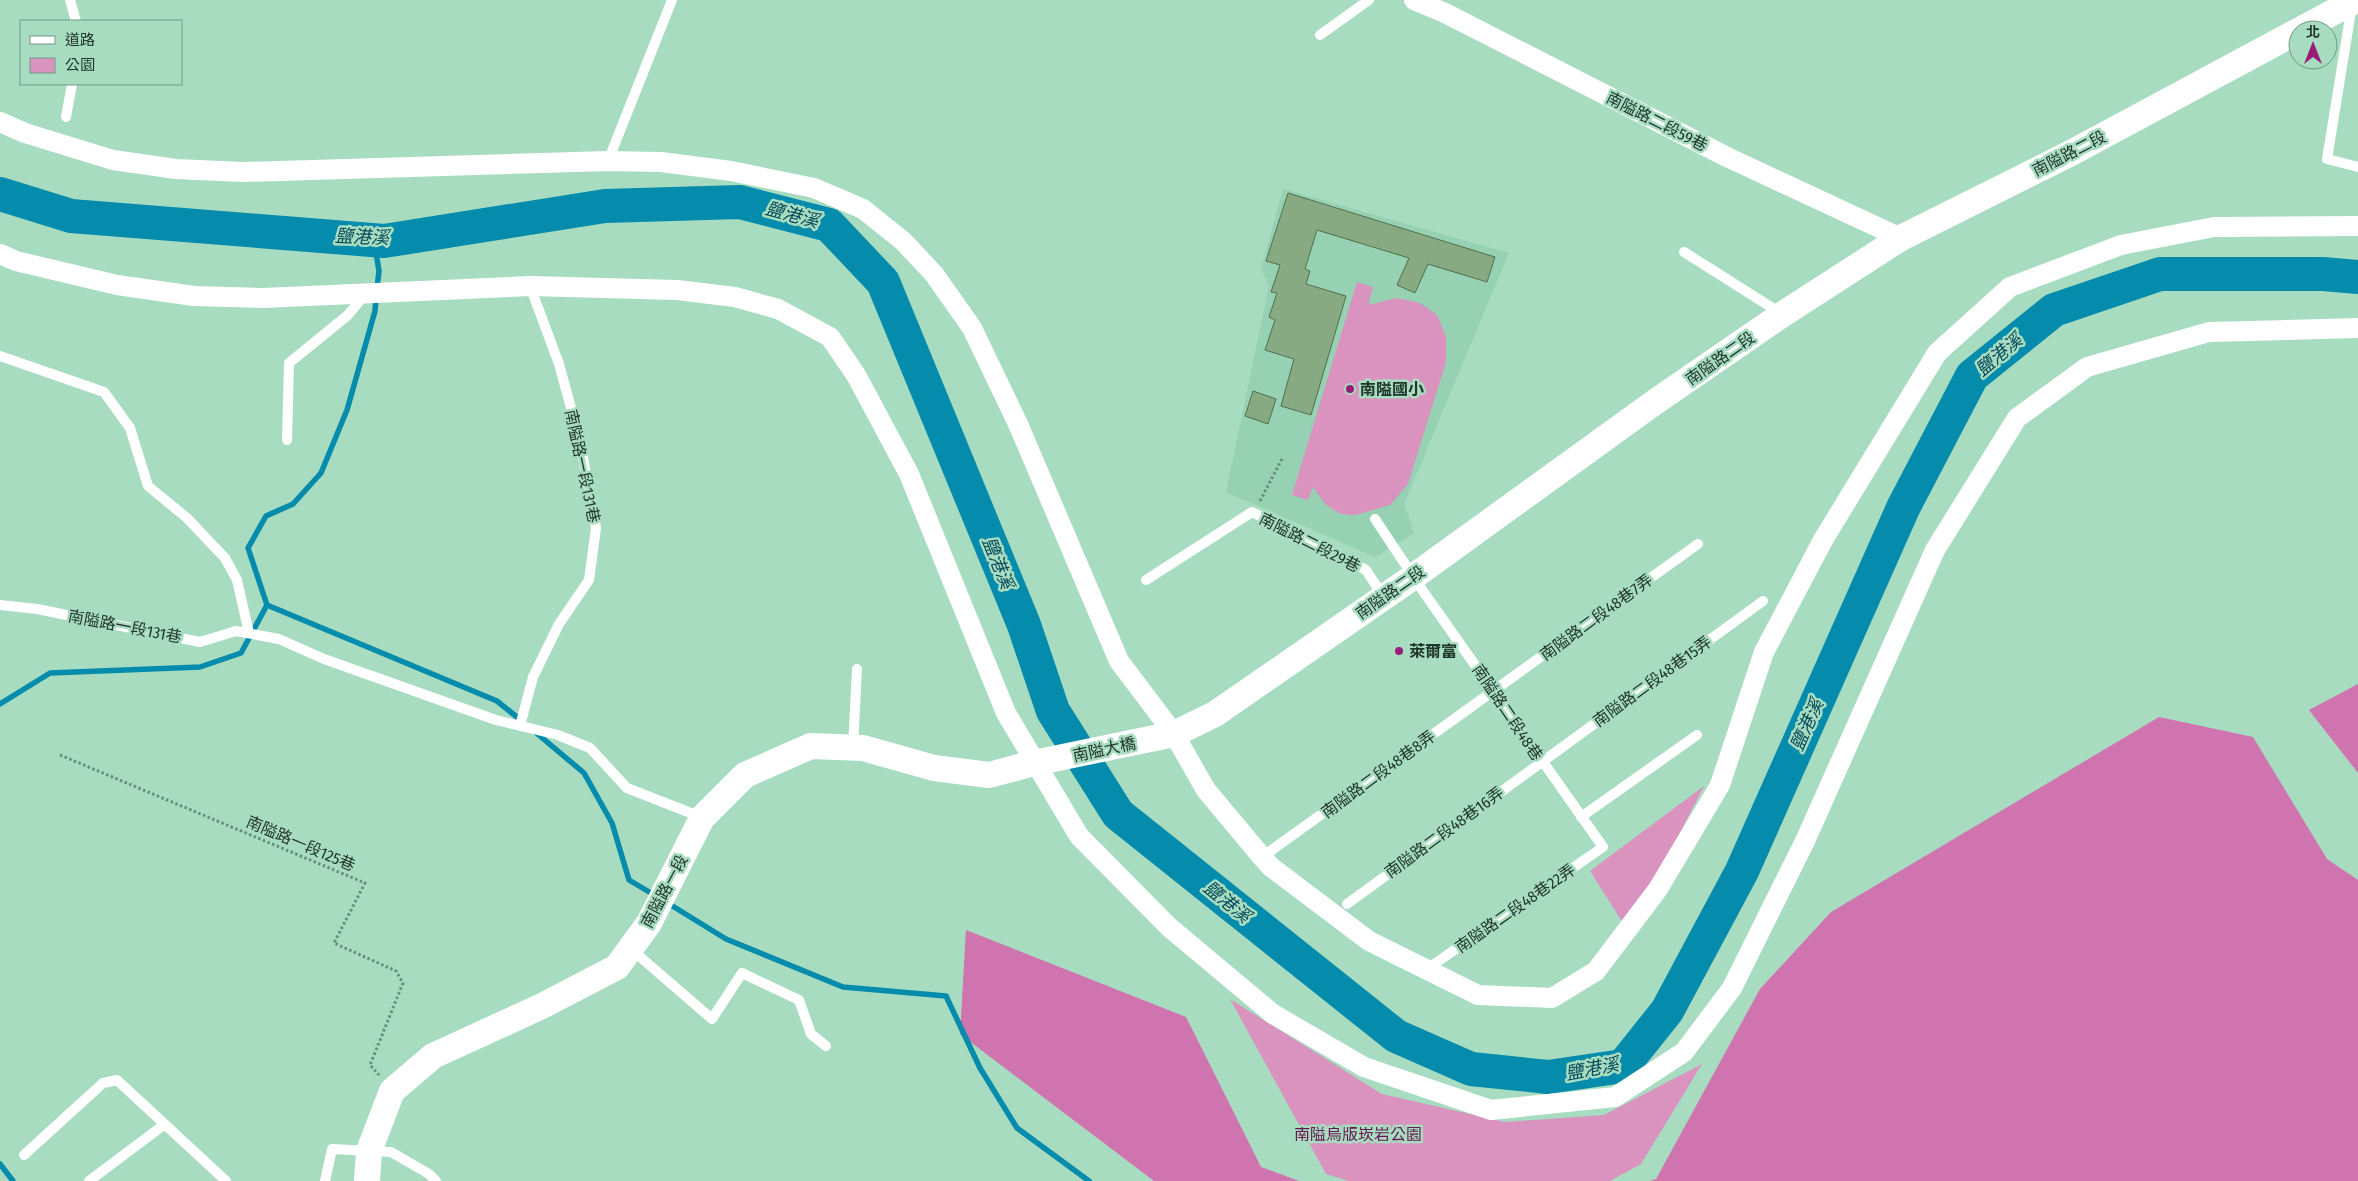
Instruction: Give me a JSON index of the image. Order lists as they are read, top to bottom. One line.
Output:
{"streets":{"street":["南隘路二段59巷","南隘路二段","南隘大橋","南隘路一段"],"lane":["南隘路一段131巷","南隘路二段29巷","南隘路二段48巷7弄","南隘路二段48巷15弄","南隘路二段48巷","南隘路二段48巷8弄","南隘路二段48巷16弄","南隘路二段48巷22弄"],"path":["南隘路一段125巷"]},"crossings":[["南隘路二段59巷","南隘路二段"],["南隘路二段","南隘路二段29巷"],["南隘路二段","南隘路二段48巷"],["南隘路二段","南隘大橋"],["南隘路一段131巷","南隘路一段"],["南隘路二段48巷7弄","南隘路二段48巷"],["南隘路二段48巷7弄","南隘路二段48巷8弄"],["南隘路二段48巷15弄","南隘路二段48巷"],["南隘路二段48巷15弄","南隘路二段48巷16弄"],["南隘路二段48巷","南隘路二段48巷8弄"],["南隘路二段48巷","南隘路二段48巷16弄"],["南隘路二段48巷","南隘路二段48巷22弄"],["南隘大橋","南隘路一段"],["南隘路一段125巷","南隘路一段"]],"water":["鹽港溪"],"parks":["南隘烏版崁岩公園"],"places":["南隘國小","萊爾富"],"legend":["道路","公園"],"north":"top"}
